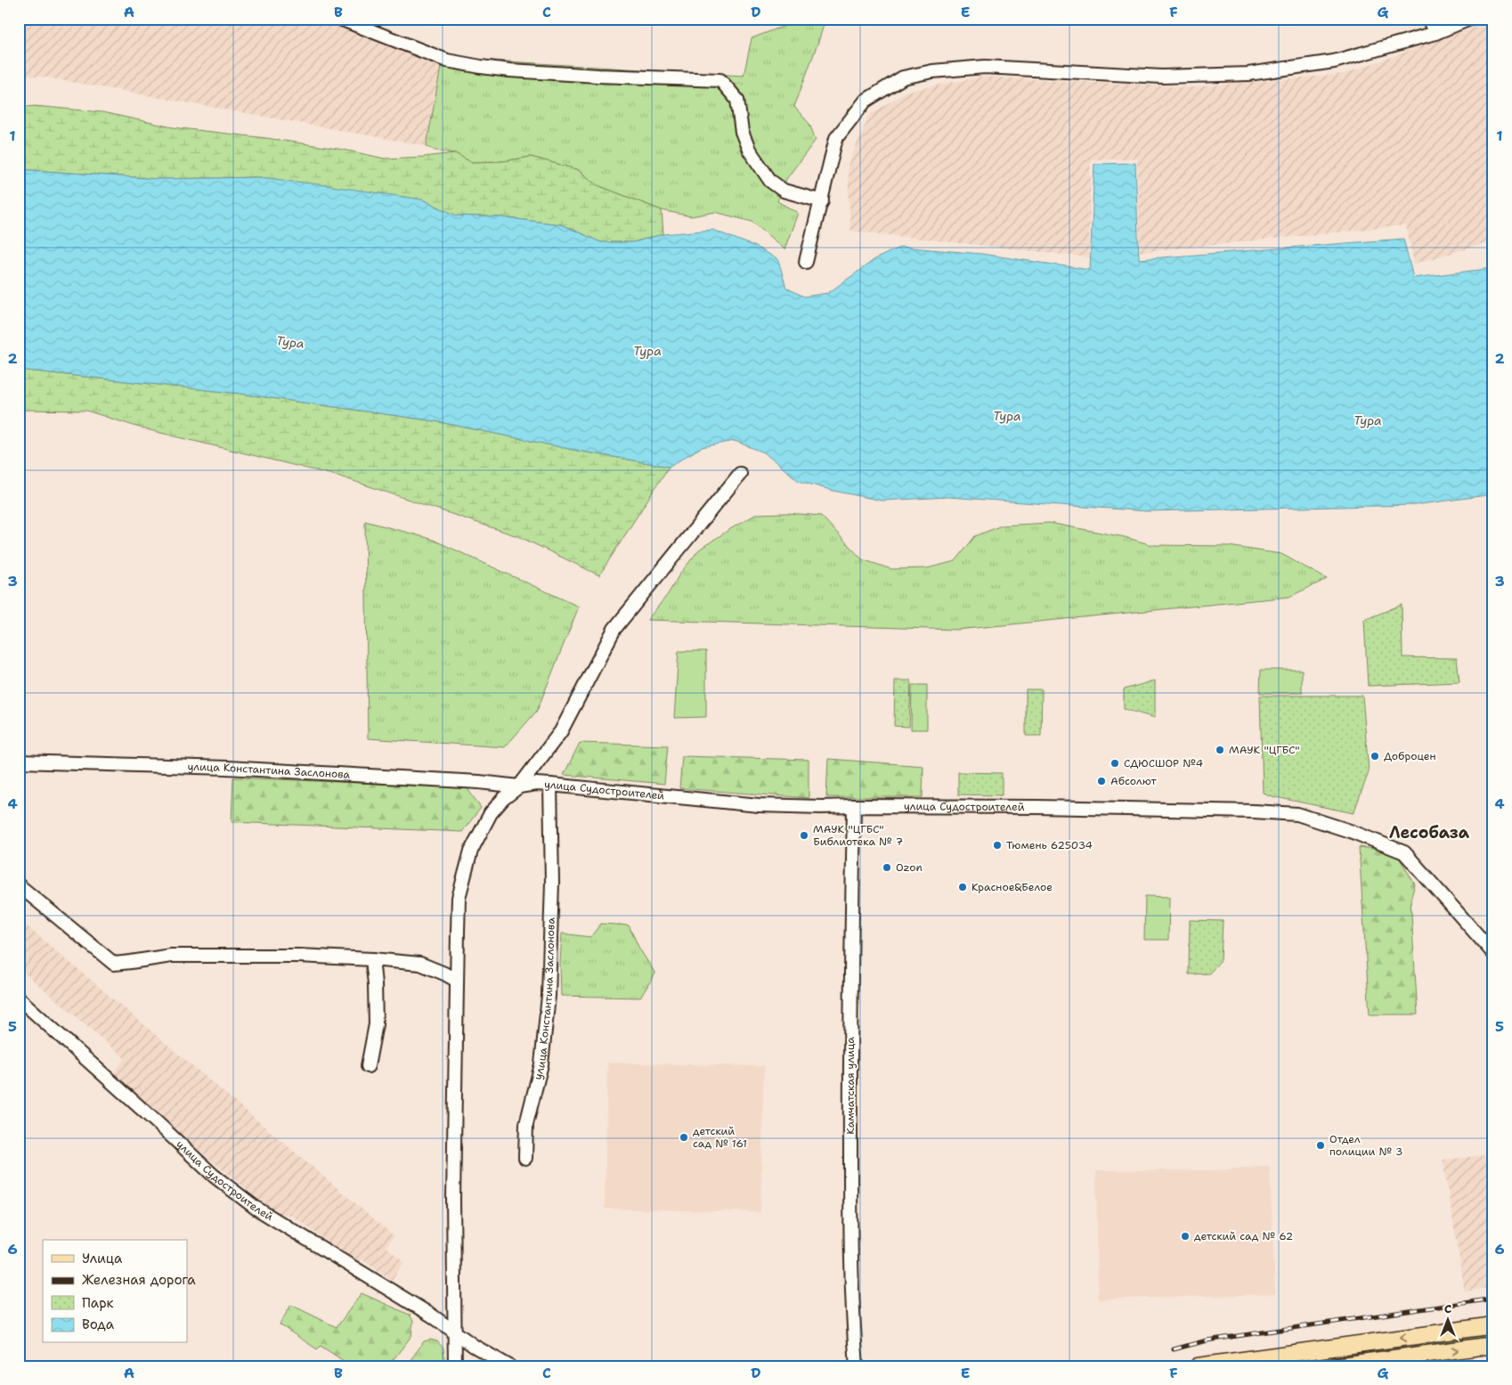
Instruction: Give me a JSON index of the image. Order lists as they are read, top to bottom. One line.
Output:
{"streets":{"street":["улица Константина Заслонова","улица Судостроителей","Камчатская улица"]},"crossings":[["улица Константина Заслонова","улица Судостроителей"],["улица Судостроителей","Камчатская улица"]],"districts":["Лесобаза"],"water":["Тура"],"places":["МАУК \"ЦГБС\"","Доброцен","СДЮСШОР №4","Абсолют","МАУК \"ЦГБС\" Библиотека № 7","Тюмень 625034","Ozon","Красное&Белое","детский сад № 161","Отдел полиции № 3","детский сад № 62"],"legend":["Улица","Железная дорога","Парк","Вода"],"north":"top","grid":{"columns":["A","B","C","D","E","F","G"],"rows":["1","2","3","4","5","6"]}}
